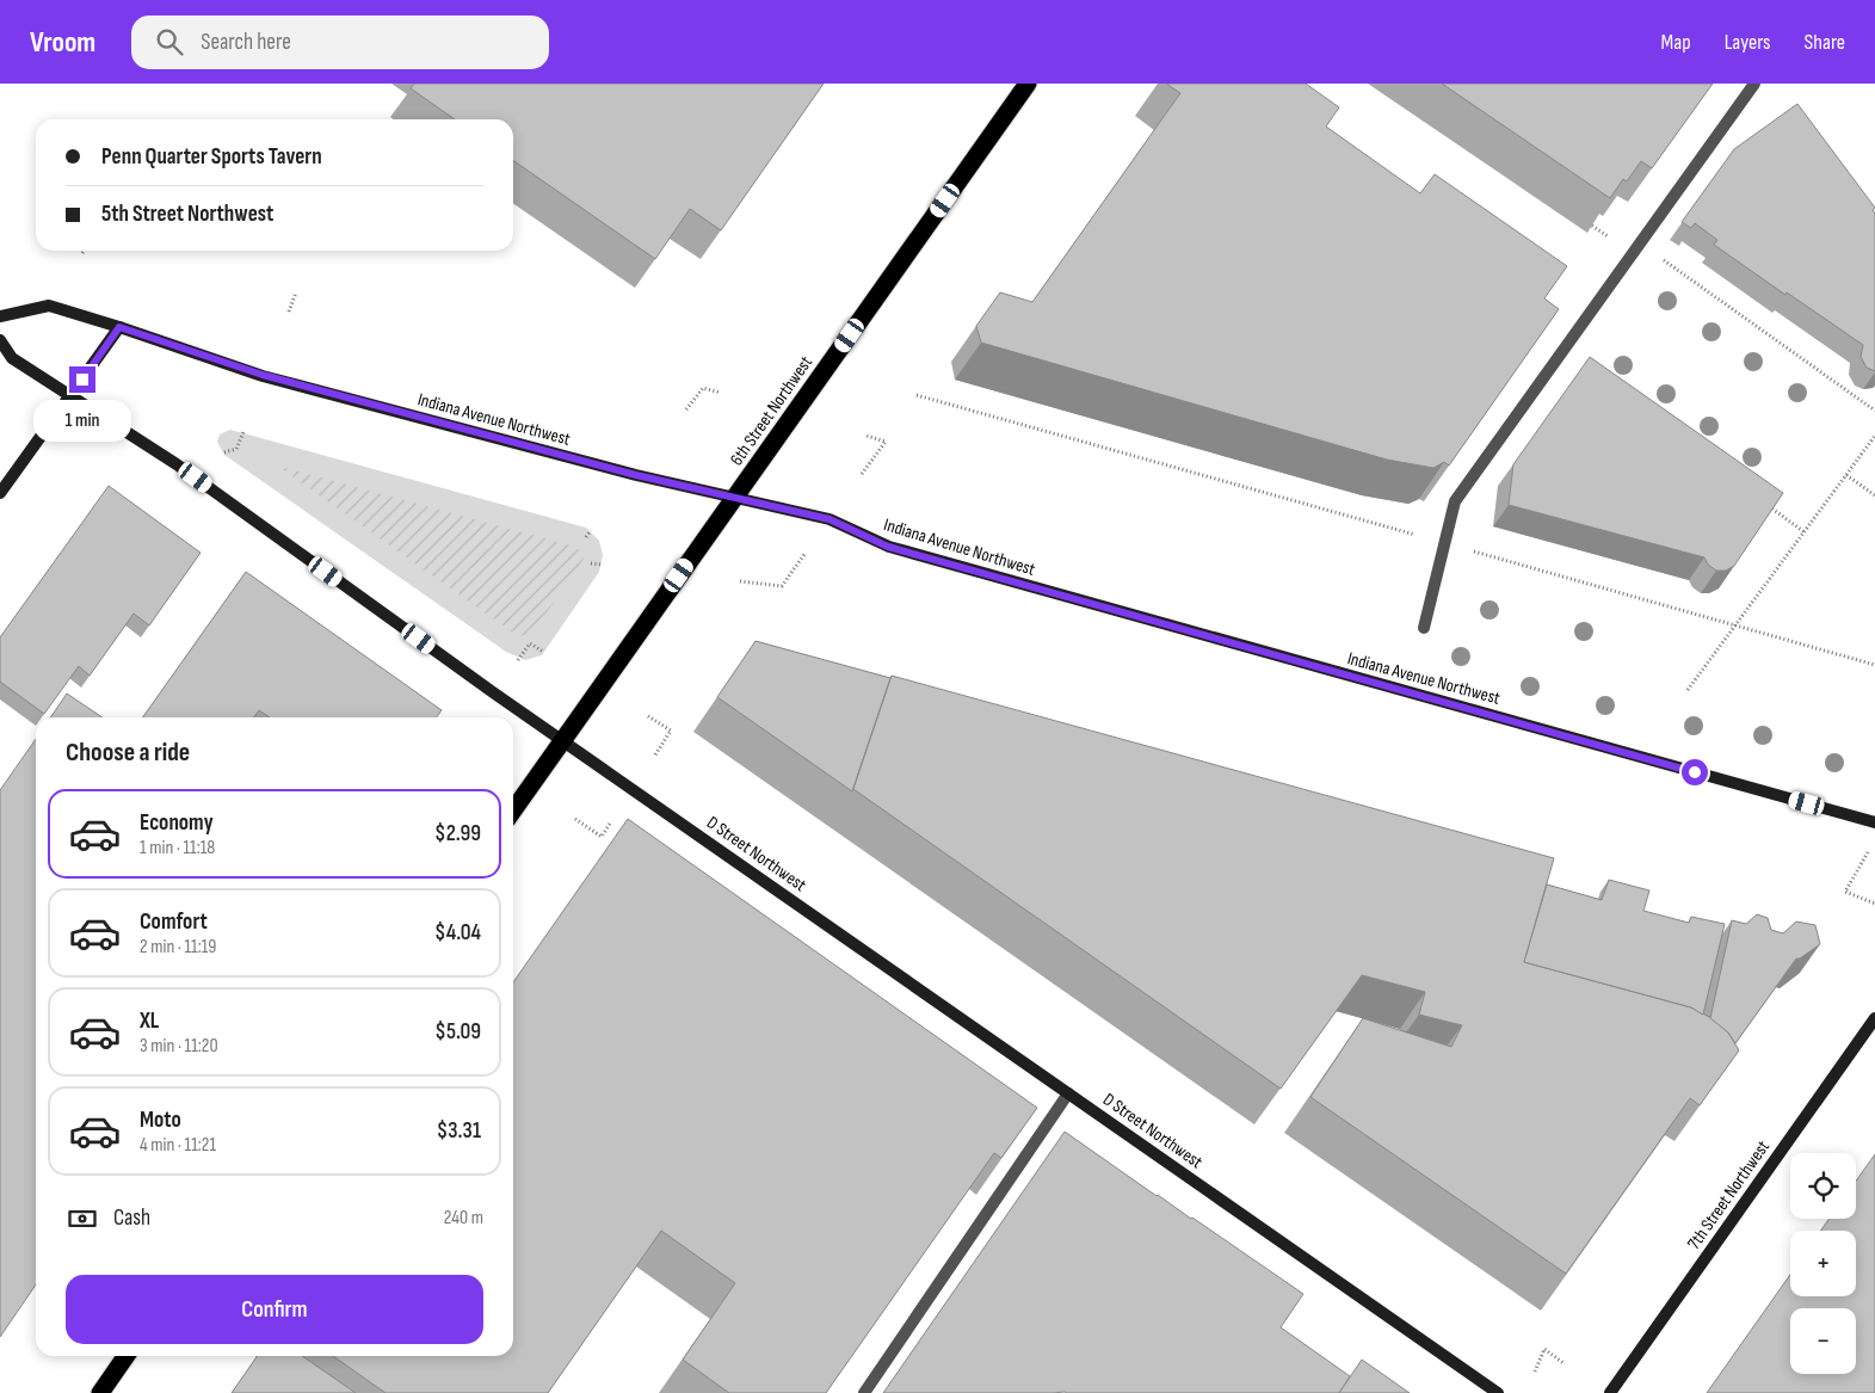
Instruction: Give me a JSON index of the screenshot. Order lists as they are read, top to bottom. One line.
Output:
{"streets":{"highway":["6th Street Northwest"],"street":["Indiana Avenue Northwest","D Street Northwest","7th Street Northwest"]},"crossings":[["6th Street Northwest","Indiana Avenue Northwest"],["6th Street Northwest","D Street Northwest"]],"page":{"header":"Vroom","search":"Search here","nav":["Map","Layers","Share"],"banner":["Penn Quarter Sports Tavern","5th Street Northwest"],"bubble":"1 min","heading":"Choose a ride","list":[{"name":"Economy","note":"1 min · 11:18","value":"$2.99"},{"name":"Comfort","note":"2 min · 11:19","value":"$4.04"},{"name":"XL","note":"3 min · 11:20","value":"$5.09"},{"name":"Moto","note":"4 min · 11:21","value":"$3.31"}],"map_buttons":["+","−"],"pay":["Cash","240 m"],"buttons":"Confirm"}}
